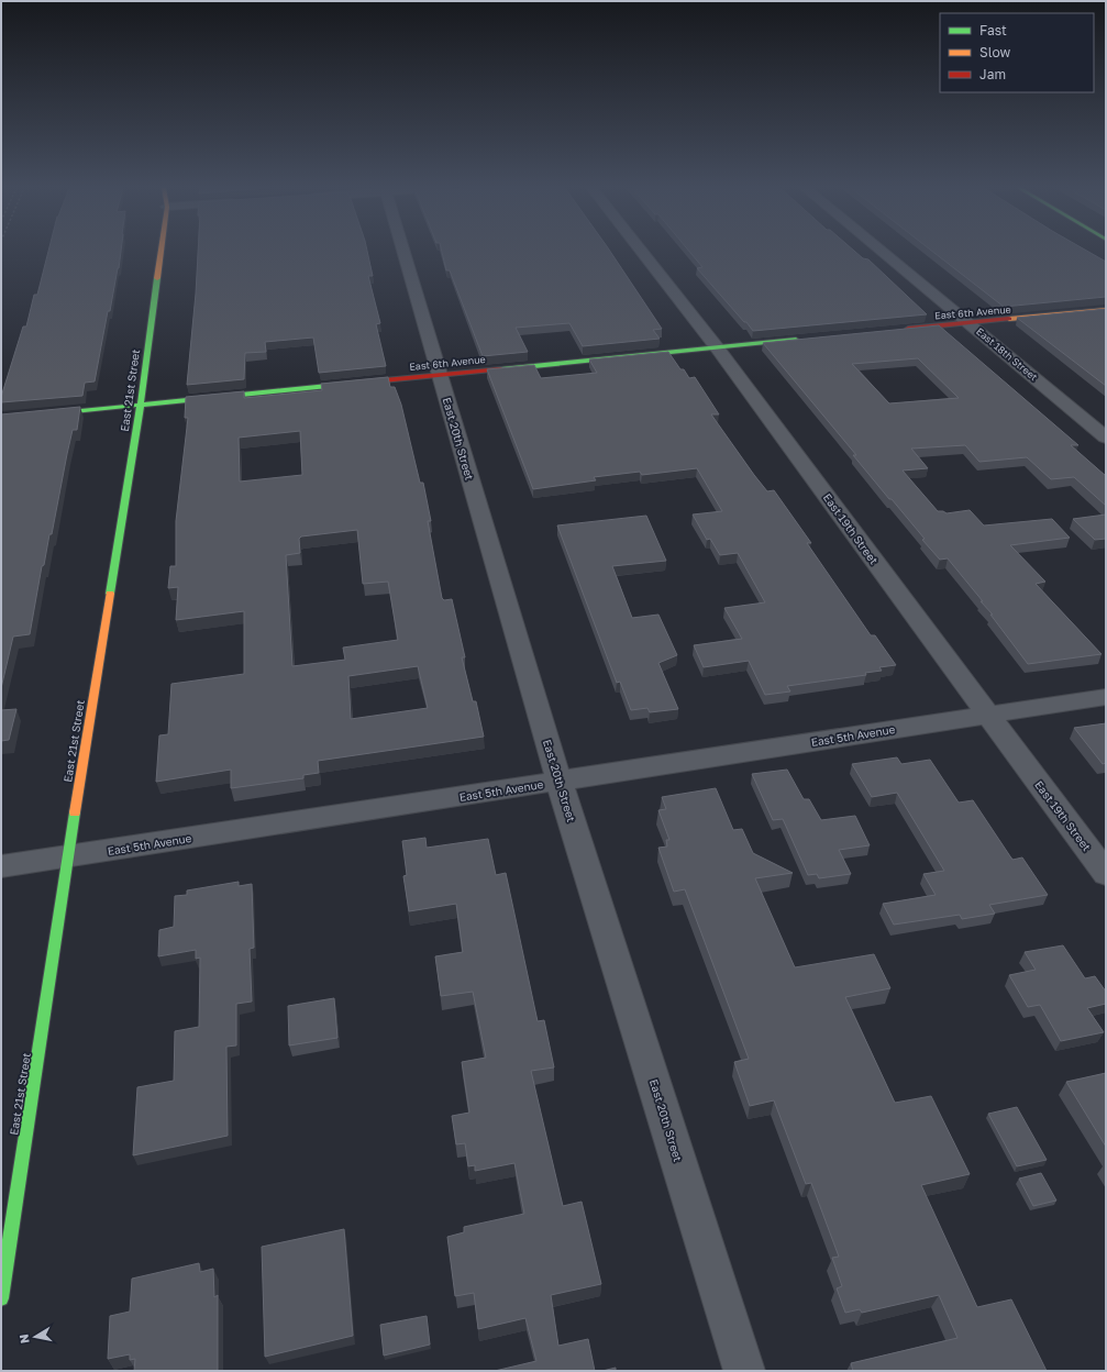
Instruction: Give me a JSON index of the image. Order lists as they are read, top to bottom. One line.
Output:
{"streets":{"main road":["East 6th Avenue","East 21st Street"],"street":["East 18th Street","East 20th Street","East 19th Street","East 5th Avenue"]},"crossings":[["East 6th Avenue","East 18th Street"],["East 6th Avenue","East 21st Street"],["East 6th Avenue","East 20th Street"],["East 6th Avenue","East 19th Street"],["East 21st Street","East 5th Avenue"],["East 20th Street","East 5th Avenue"],["East 19th Street","East 5th Avenue"]],"legend":["Fast","Slow","Jam"],"north":"left"}
